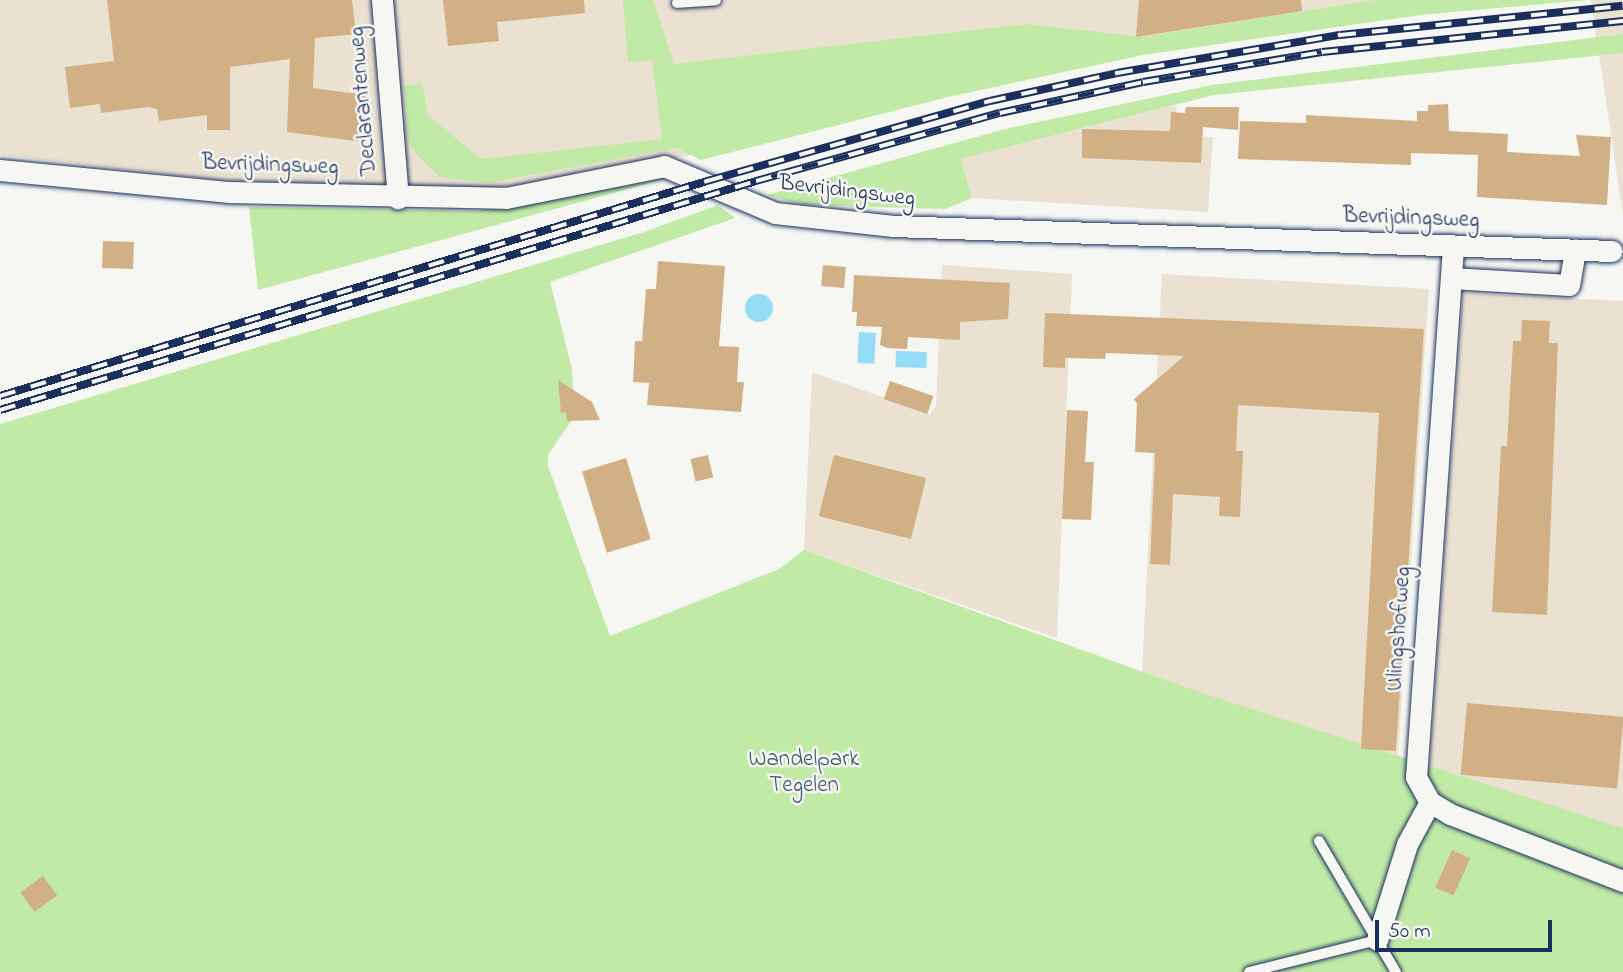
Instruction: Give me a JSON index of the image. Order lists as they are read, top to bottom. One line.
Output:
{"streets":{"street":["Declarantenweg","Bevrijdingsweg","Ulingshofweg"]},"crossings":[["Declarantenweg","Bevrijdingsweg"],["Bevrijdingsweg","Ulingshofweg"]],"parks":["Wandelpark Tegelen"],"scale_bar":"50 m"}
